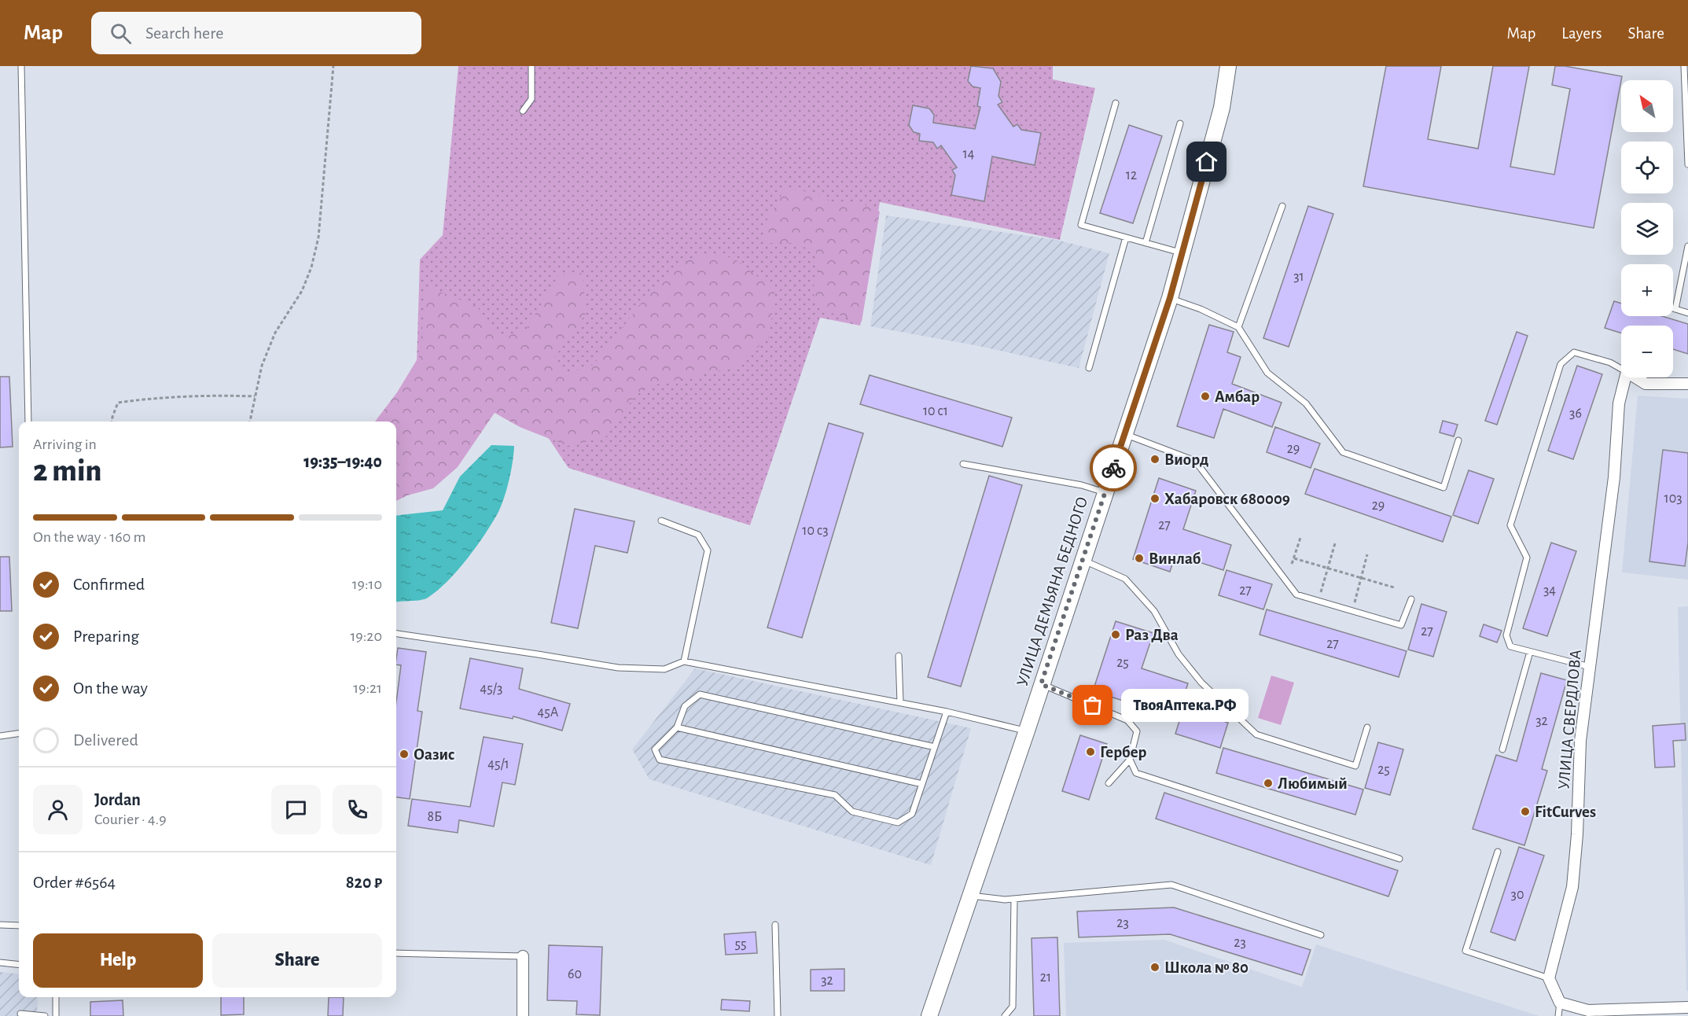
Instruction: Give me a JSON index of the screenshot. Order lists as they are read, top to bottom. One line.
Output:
{"streets":{"main road":["УЛИЦА ДЕМЬЯНА БЕДНОГО"],"street":["УЛИЦА СВЕРДЛОВА"]},"places":["Амбар","Виорд","Хабаровск 680009","Винлаб","Раз Два","ТвояАптека.РФ","Гербер","Оазис","Любимый","FitCurves","Школа № 80"],"house_numbers":["14","12","31","10 с1","36","29","103","29","27","10 с3","27","34","27","27","25","45/3","45А","32","45/1","25","8Б","30","23","23","55","60","21","32"],"north":"top left","page":{"header":"Map","search":"Search here","nav":["Map","Layers","Share"],"map_buttons":["+","−"],"heading":["2 min","Arriving in","19:35–19:40"],"panel":["Jordan","Courier · 4.9","Order #6564","820 ₽"],"bar":"On the way · 160 m","list":[["Confirmed","19:10"],["Preparing","19:20"],["On the way","19:21"],"Delivered"],"bubble":"ТвояАптека.РФ","buttons":["Help","Share"]}}
